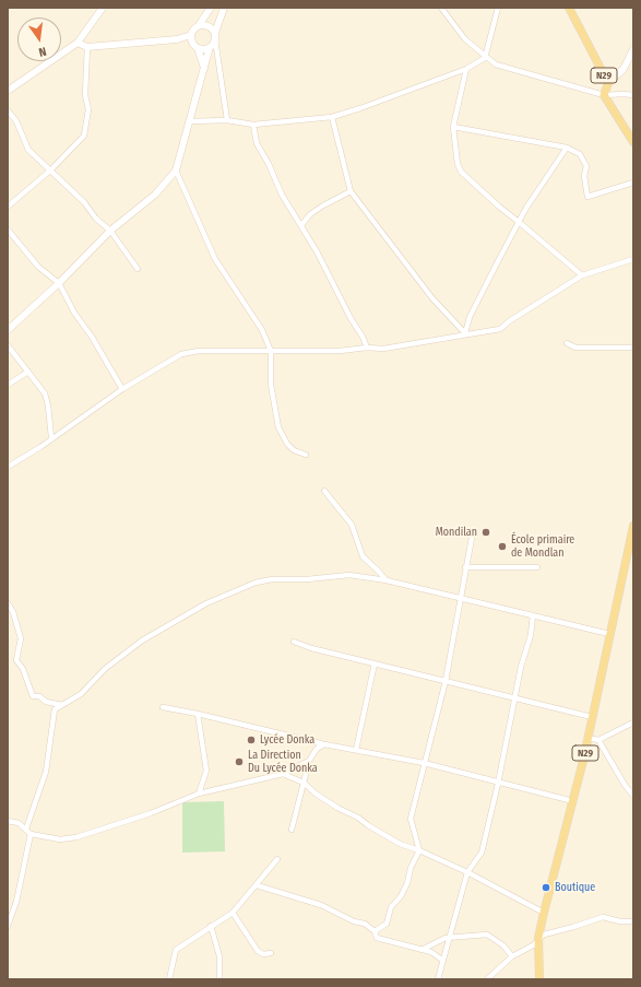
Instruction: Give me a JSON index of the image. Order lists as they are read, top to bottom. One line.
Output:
{"streets":{"main road":["N29"]},"places":["Mondilan","École primaire de Mondlan","Lycée Donka","La Direction Du Lycée Donka","Boutique"],"north":"bottom"}
